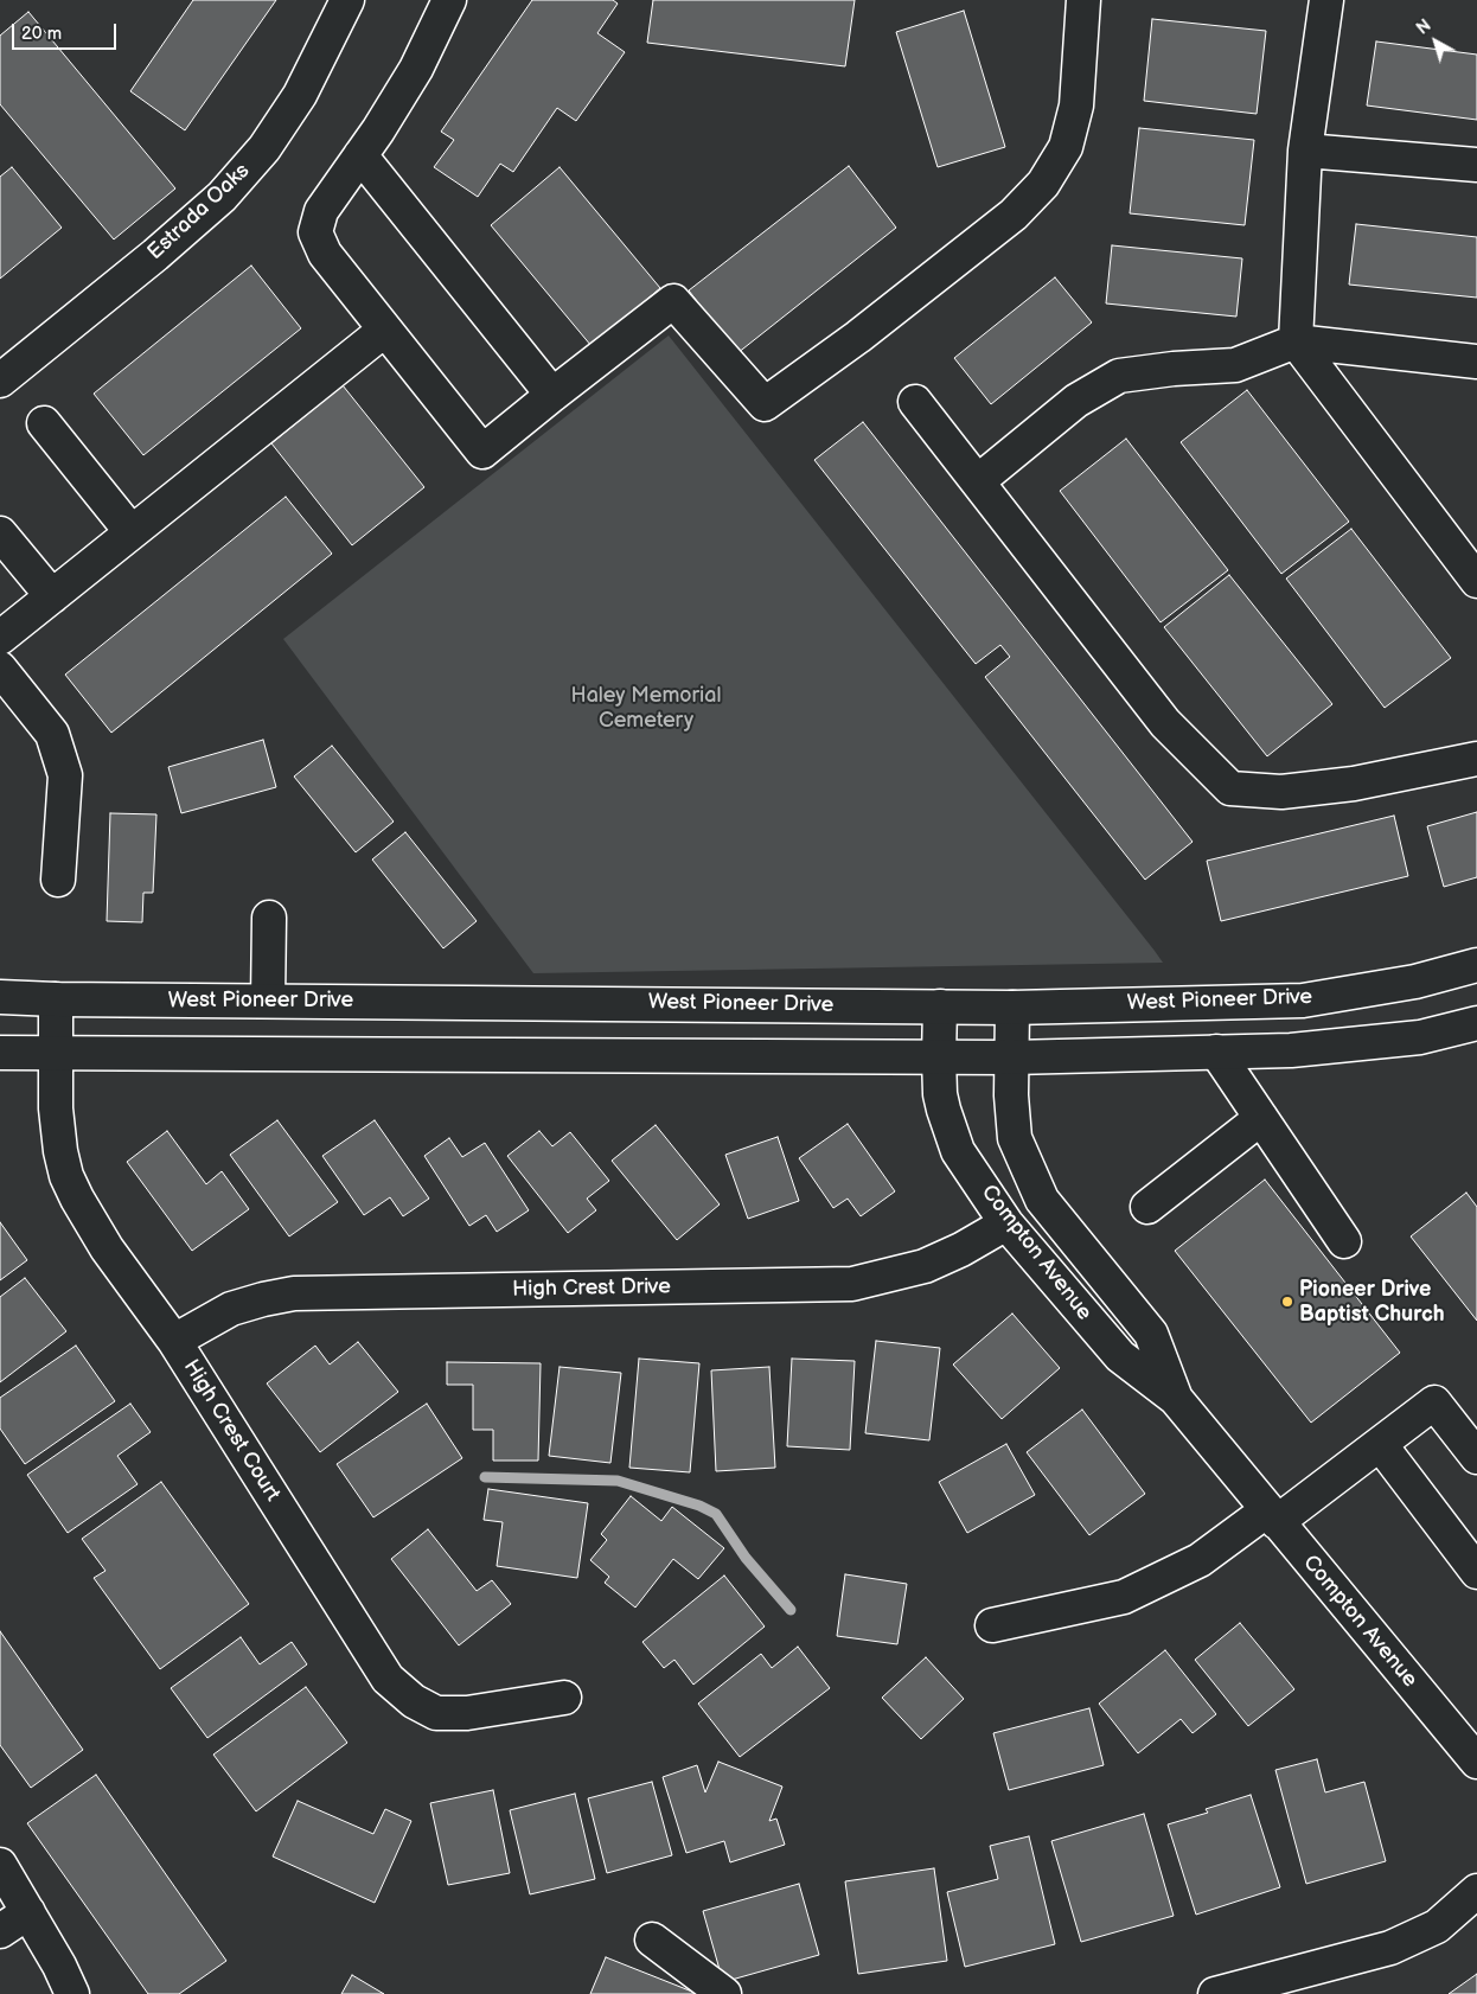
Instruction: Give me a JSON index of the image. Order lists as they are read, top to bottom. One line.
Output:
{"streets":{"street":["Estrada Oaks","West Pioneer Drive","Compton Avenue","High Crest Drive","High Crest Court"]},"crossings":[["West Pioneer Drive","Compton Avenue"],["West Pioneer Drive","High Crest Court"],["Compton Avenue","High Crest Drive"],["High Crest Drive","High Crest Court"]],"parks":["Haley Memorial Cemetery"],"places":["Pioneer Drive Baptist Church"],"scale_bar":"20 m","north":"top left"}
